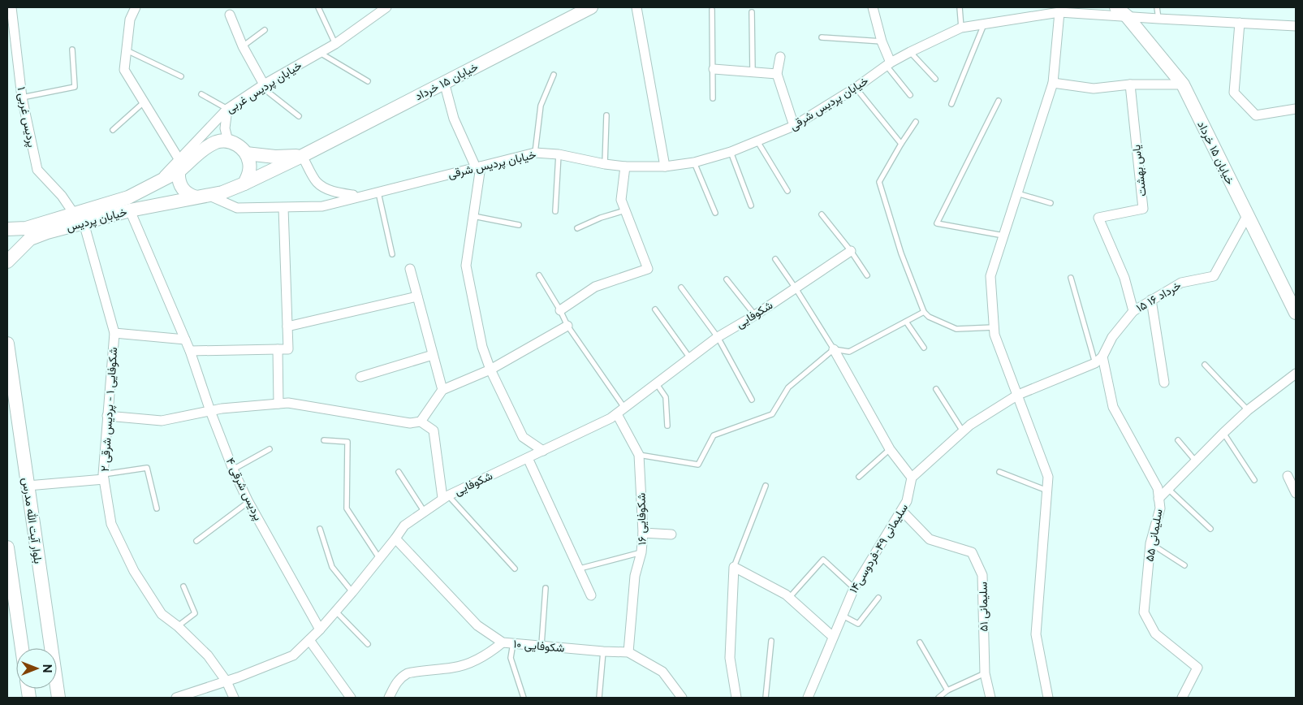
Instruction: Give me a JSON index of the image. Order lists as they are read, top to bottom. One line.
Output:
{"streets":{"street":["خیابان ۱۵ خرداد","خیابان پردیس غربی","خیابان پردیس شرقی","پردیس غربی ۱","یاس بهشت","خیابان پردیس","۱۵ خرداد ۱۶","شکوفایی","شکوفایی ۱ - پردیس شرقی ۲","پردیس شرقی ۴","شکوفایی ۱۶","بلوار آیت الله مدرس","سلیمانی ۵۵","سلیمانی ۴۹-فردوسی۱۴","سلیمانی ۵۱","شکوفایی ۱۰"]},"crossings":[["خیابان ۱۵ خرداد","خیابان پردیس غربی"],["خیابان ۱۵ خرداد","خیابان پردیس شرقی"],["خیابان ۱۵ خرداد","خیابان پردیس"],["خیابان ۱۵ خرداد","۱۵ خرداد ۱۶"],["خیابان پردیس غربی","خیابان پردیس"],["پردیس غربی ۱","خیابان پردیس"],["پردیس غربی ۱","شکوفایی ۱ - پردیس شرقی ۲"],["یاس بهشت","۱۵ خرداد ۱۶"],["خیابان پردیس","شکوفایی ۱ - پردیس شرقی ۲"],["خیابان پردیس","پردیس شرقی ۴"],["۱۵ خرداد ۱۶","سلیمانی ۵۵"],["شکوفایی","شکوفایی ۱ - پردیس شرقی ۲"],["شکوفایی","پردیس شرقی ۴"],["شکوفایی","شکوفایی ۱۶"],["شکوفایی","شکوفایی ۱۰"],["شکوفایی ۱۶","شکوفایی ۱۰"],["سلیمانی ۴۹-فردوسی۱۴","سلیمانی ۵۱"]],"north":"right"}
